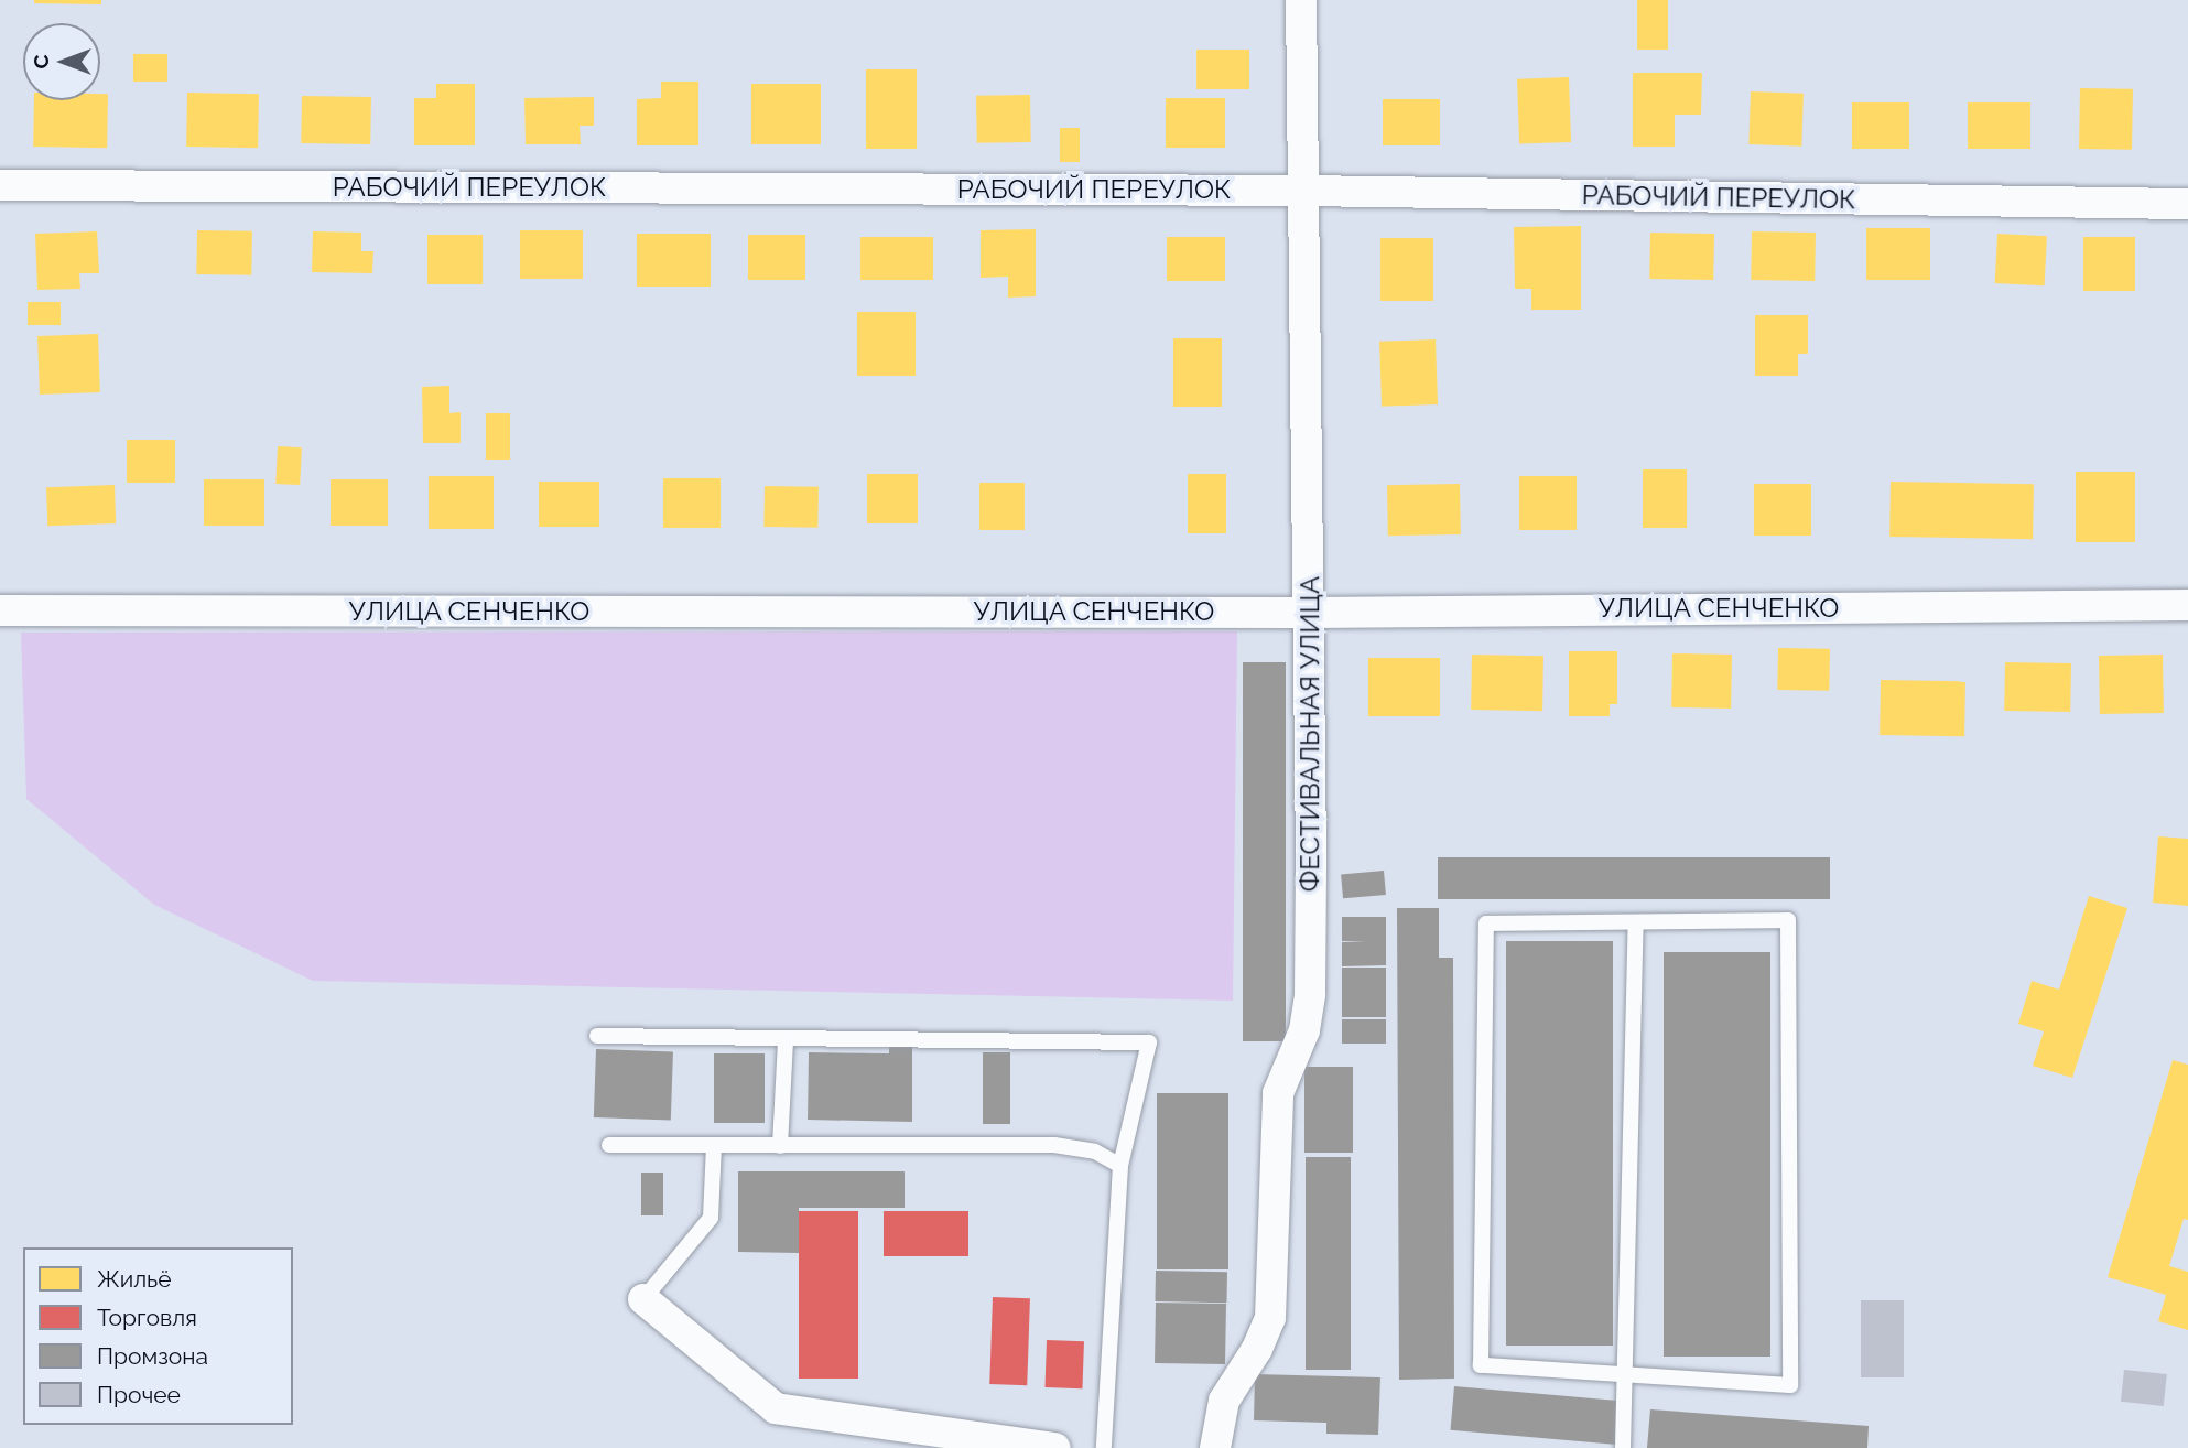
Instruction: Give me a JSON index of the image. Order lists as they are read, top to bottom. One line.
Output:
{"streets":{"street":["РАБОЧИЙ ПЕРЕУЛОК","УЛИЦА СЕНЧЕНКО","ФЕСТИВАЛЬНАЯ УЛИЦА"]},"crossings":[["РАБОЧИЙ ПЕРЕУЛОК","ФЕСТИВАЛЬНАЯ УЛИЦА"],["УЛИЦА СЕНЧЕНКО","ФЕСТИВАЛЬНАЯ УЛИЦА"]],"legend":["Жильё","Торговля","Промзона","Прочее"],"north":"left"}
